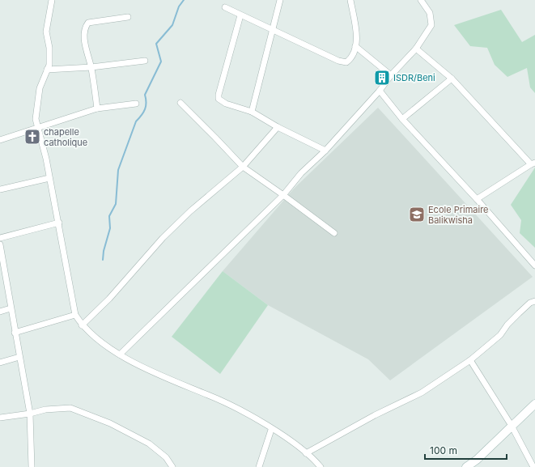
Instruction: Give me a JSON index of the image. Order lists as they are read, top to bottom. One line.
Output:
{"places":{"building":["ISDR/Beni"],"church":["chapelle catholique"],"school or university":["Ecole Primaire Balikwisha"]},"scale_bar":"100 m"}
